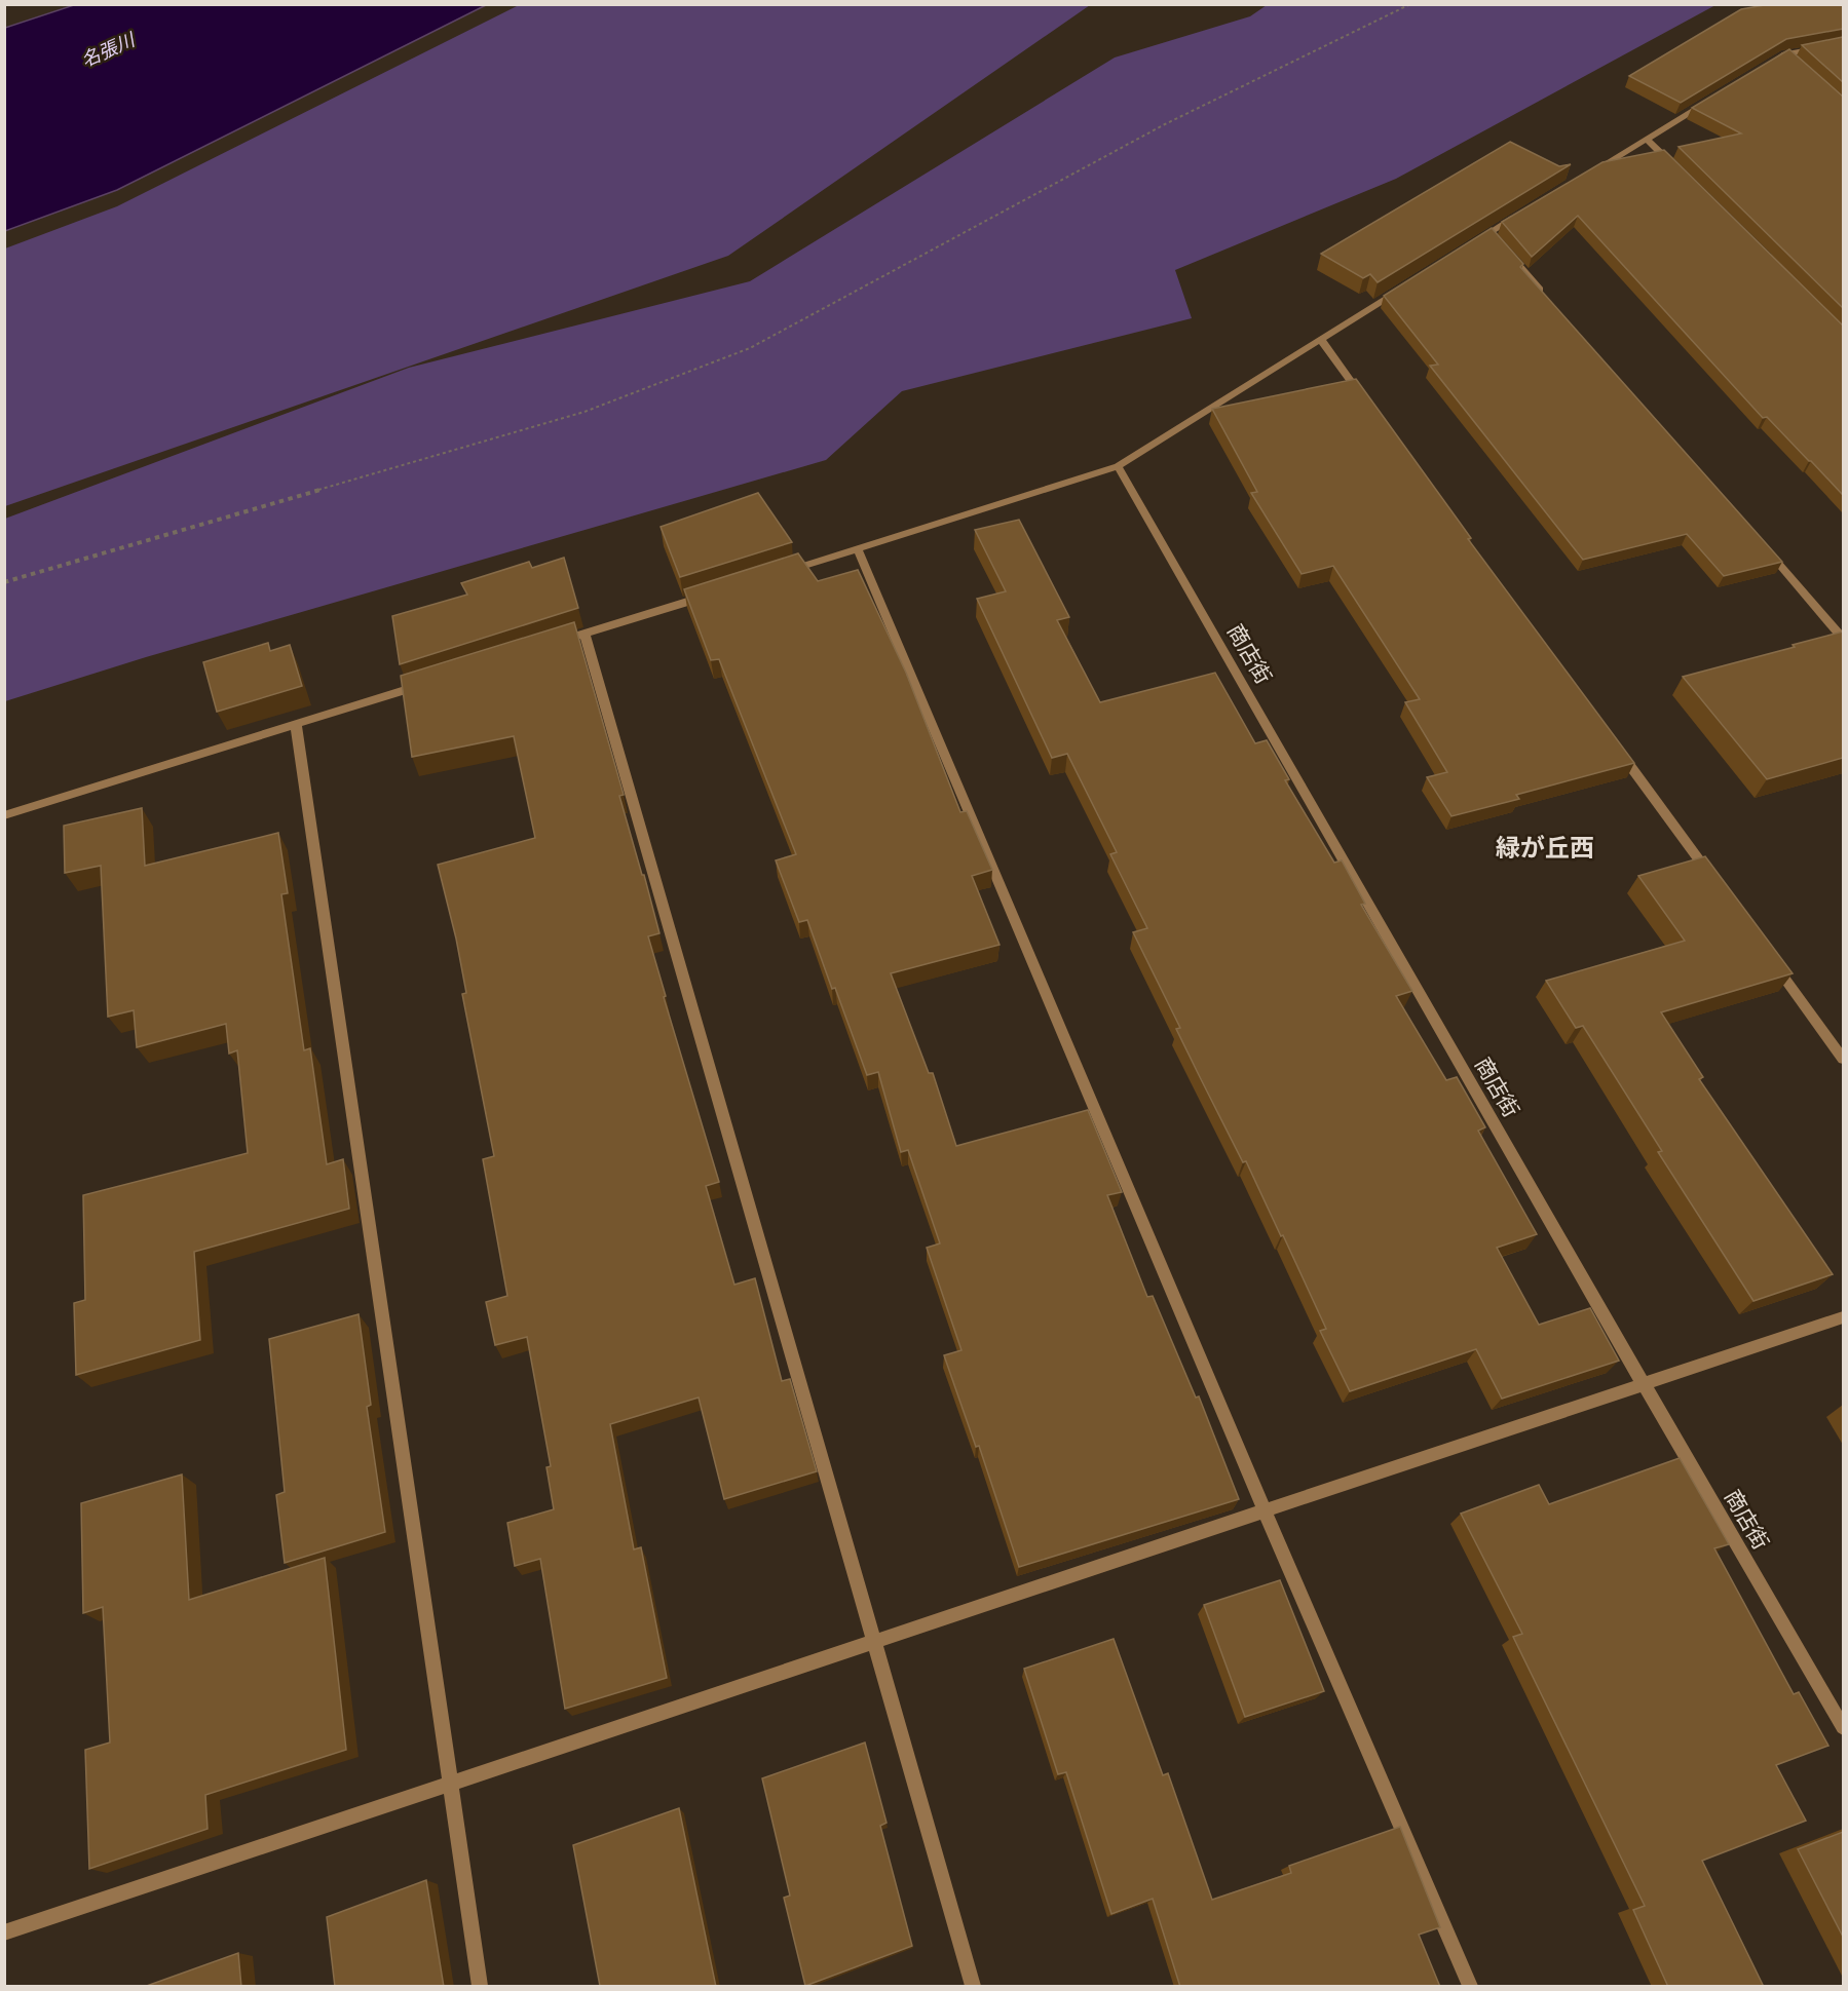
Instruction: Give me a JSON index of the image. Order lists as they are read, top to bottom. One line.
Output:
{"streets":{"street":["商店街"]},"districts":["緑が丘西"],"water":["名張川"]}
